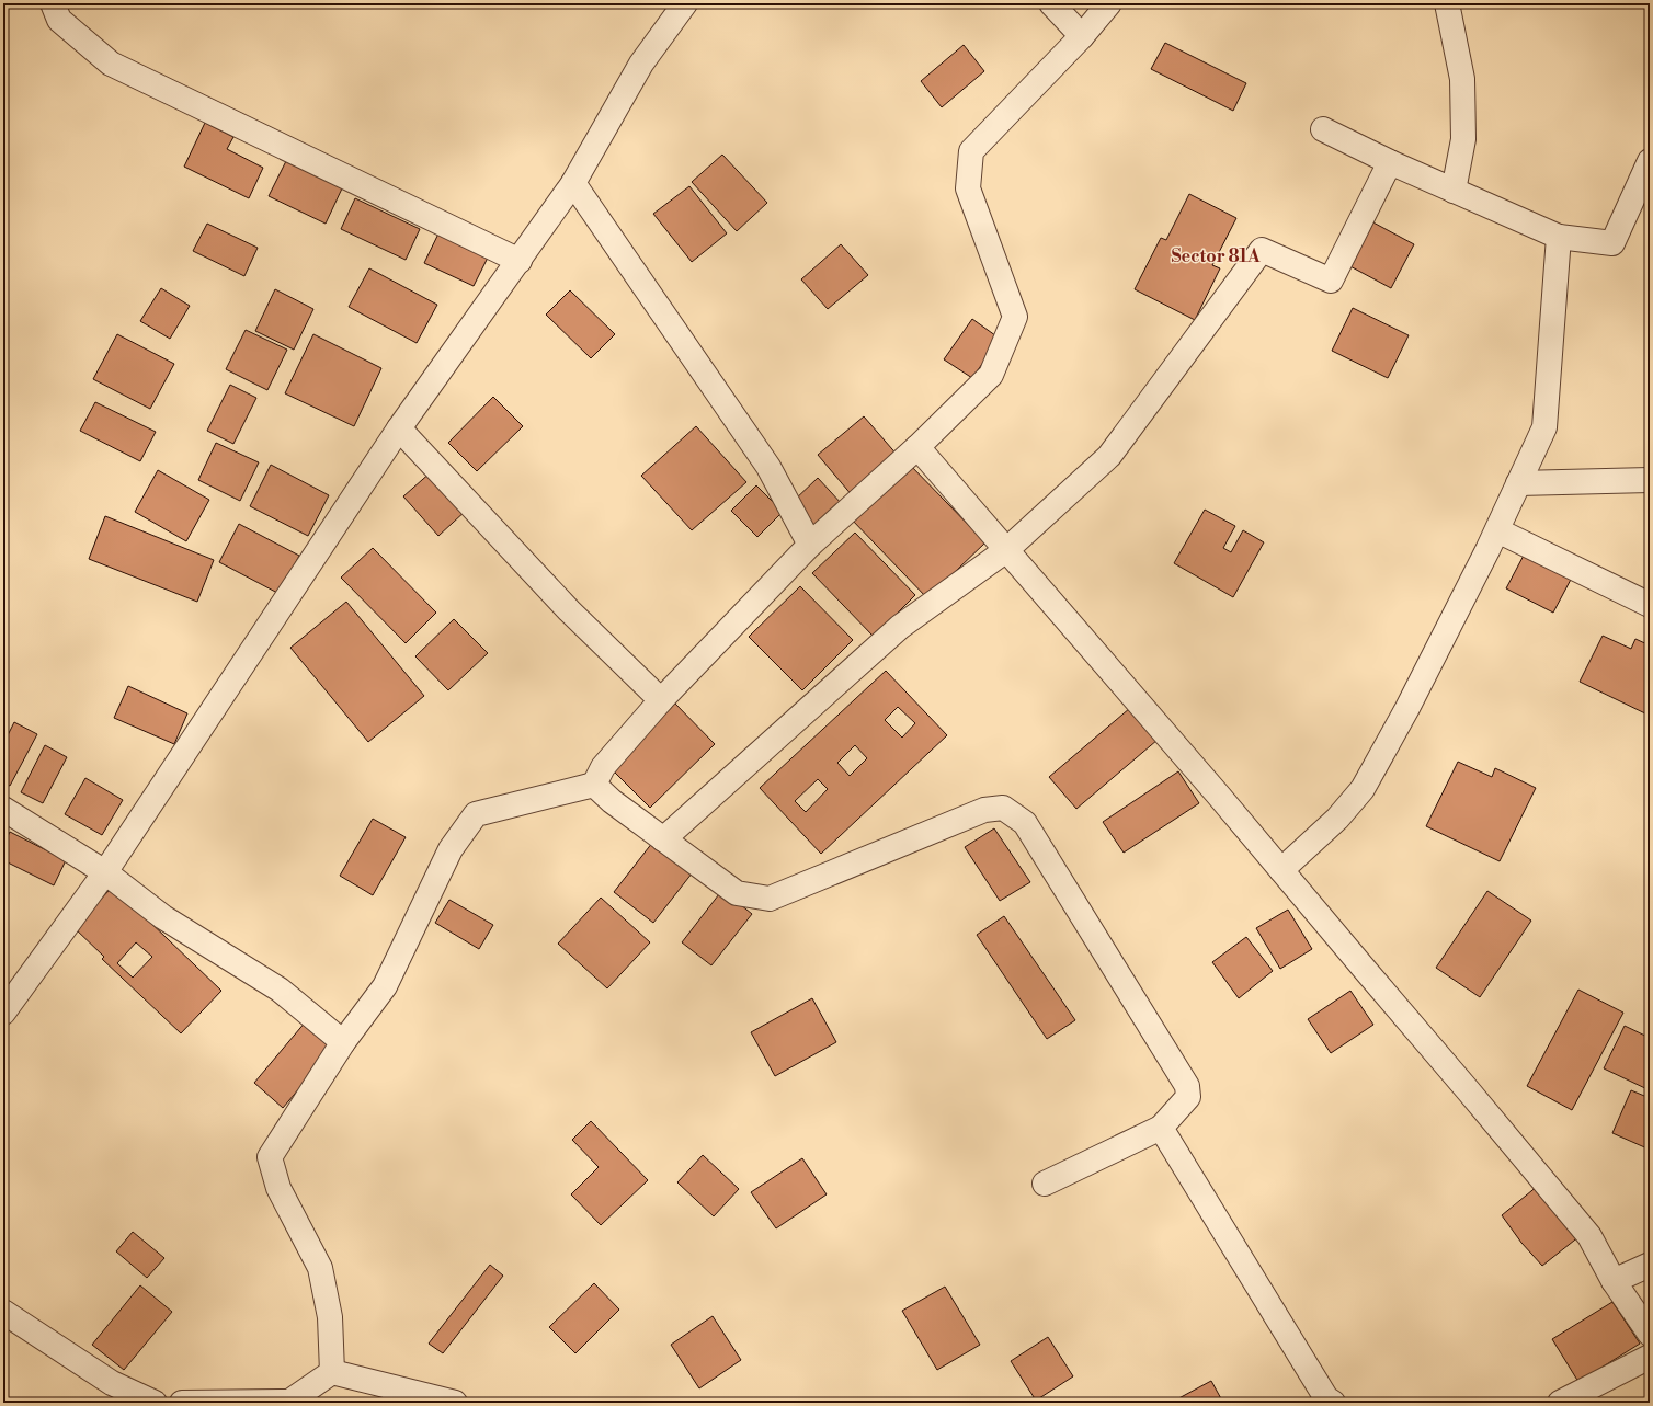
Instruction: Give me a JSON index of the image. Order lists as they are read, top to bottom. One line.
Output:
{"districts":["Sector 81A"]}
